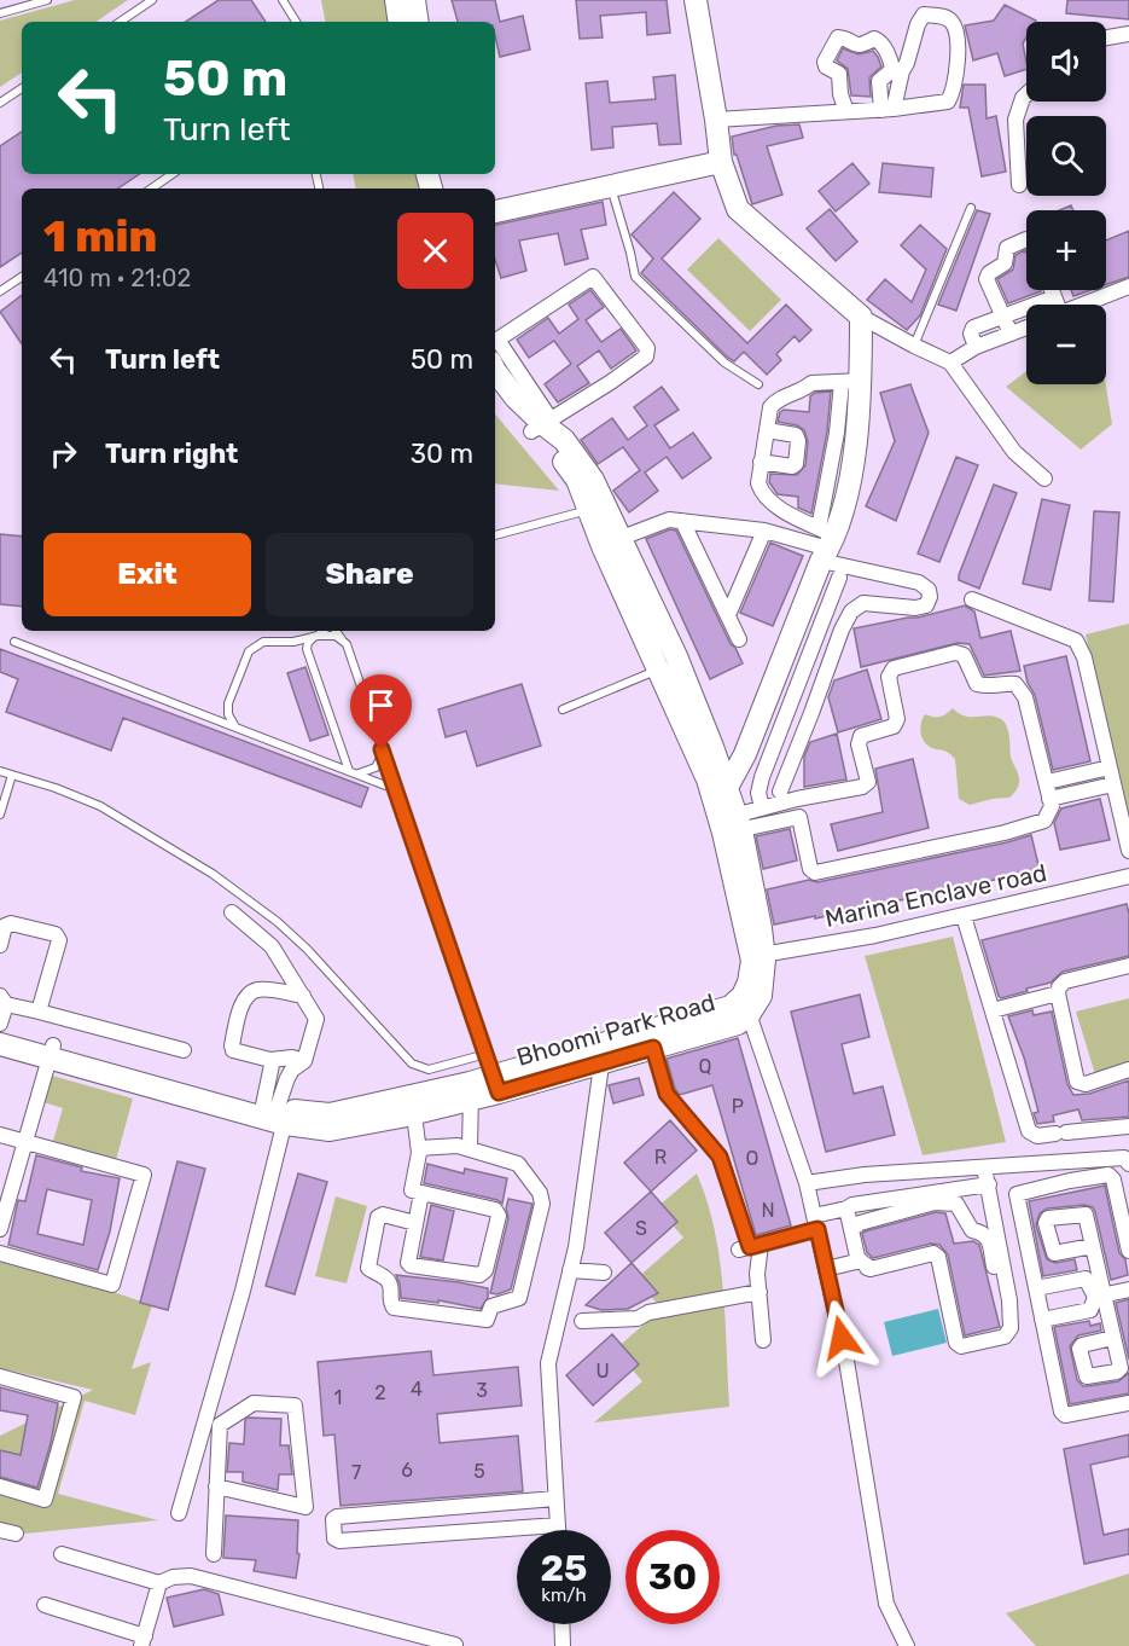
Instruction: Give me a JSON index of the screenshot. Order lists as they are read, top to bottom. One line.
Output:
{"streets":{"main road":["Bhoomi Park Road"],"street":["Marina Enclave road"]},"crossings":[["Marina Enclave road","Bhoomi Park Road"]],"house_numbers":["Q","P","R","O","N","S","U","4","3","2","1","6","5","7"],"page":{"map_buttons":["+","−"],"turn":["50 m","Turn left"],"heading":["1 min","410 m · 21:02"],"list":[{"name":"Turn left","value":"50 m"},{"name":"Turn right","value":"30 m"}],"buttons":["Exit","Share"],"speed":"25 km/h","limit":"30"}}
